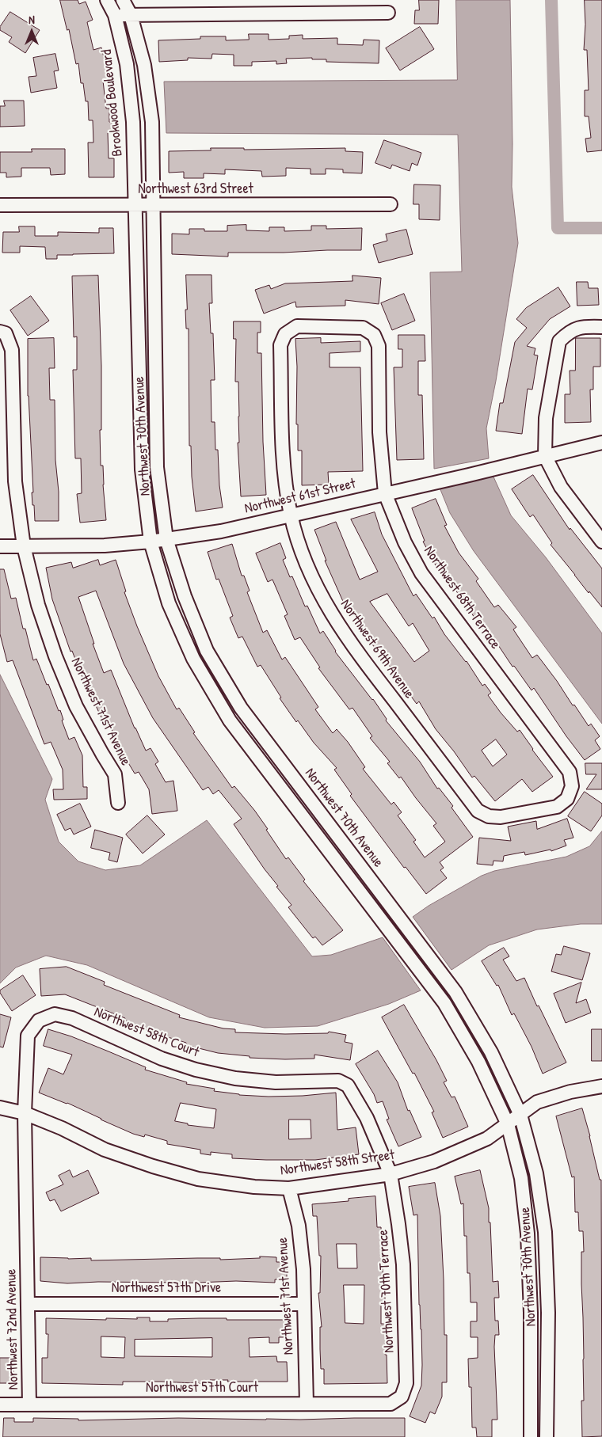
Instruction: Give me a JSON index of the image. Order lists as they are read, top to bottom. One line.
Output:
{"streets":{"street":["Brookwood Boulevard","Northwest 63rd Street","Northwest 70th Avenue","Northwest 61st Street","Northwest 68th Terrace","Northwest 69th Avenue","Northwest 71st Avenue","Northwest 58th Court","Northwest 58th Street","Northwest 57th Drive","Northwest 70th Terrace","Northwest 72nd Avenue","Northwest 57th Court"]},"crossings":[["Brookwood Boulevard","Northwest 63rd Street"],["Brookwood Boulevard","Northwest 70th Avenue"],["Northwest 63rd Street","Northwest 70th Avenue"],["Northwest 70th Avenue","Northwest 61st Street"],["Northwest 70th Avenue","Northwest 58th Street"],["Northwest 61st Street","Northwest 68th Terrace"],["Northwest 61st Street","Northwest 69th Avenue"],["Northwest 61st Street","Northwest 71st Avenue"],["Northwest 68th Terrace","Northwest 69th Avenue"],["Northwest 71st Avenue","Northwest 58th Street"],["Northwest 71st Avenue","Northwest 57th Drive"],["Northwest 71st Avenue","Northwest 57th Court"],["Northwest 58th Court","Northwest 70th Terrace"],["Northwest 58th Court","Northwest 72nd Avenue"],["Northwest 58th Street","Northwest 70th Terrace"],["Northwest 58th Street","Northwest 72nd Avenue"],["Northwest 57th Drive","Northwest 72nd Avenue"],["Northwest 70th Terrace","Northwest 57th Court"],["Northwest 72nd Avenue","Northwest 57th Court"]],"north":"top"}
